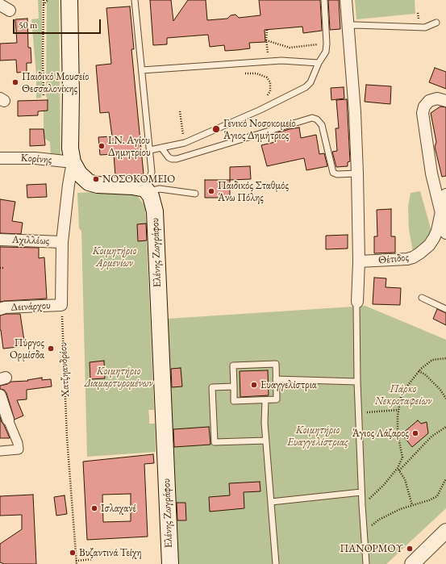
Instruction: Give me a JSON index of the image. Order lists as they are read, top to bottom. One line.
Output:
{"streets":{"main road":["Ελένης Ζωγράφου"],"street":["Κορίνης","Αχιλλέως","Θέτιδος","Δεινάρχου"],"path":["Χατζηανδρέου"]},"crossings":[["Δεινάρχου","Χατζηανδρέου"]],"parks":["Κοιμητήριο Αρμενίων","Κοιμητήριο Διαμαρτυρομένων","Πάρκο Νεκροταφείων","Κοιμητήριο Ευαγγελίστριας"],"places":["Παιδικό Μουσείο Θεσσαλονίκης","Γενικό Νοσοκομείο Άγιος Δημήτριος","Ι.Ν. Αγίου Δημητρίου","ΝΟΣΟΚΟΜΕΙΟ","Παιδικός Σταθμός Άνω Πόλης","Πύργος Ορμίσδα","Ευαγγελίστρια","Άγιος Λάζαρος","Ισλαχανέ","ΠΑΝΟΡΜΟΥ","Βυζαντινά Τείχη"],"scale_bar":"50 m"}
